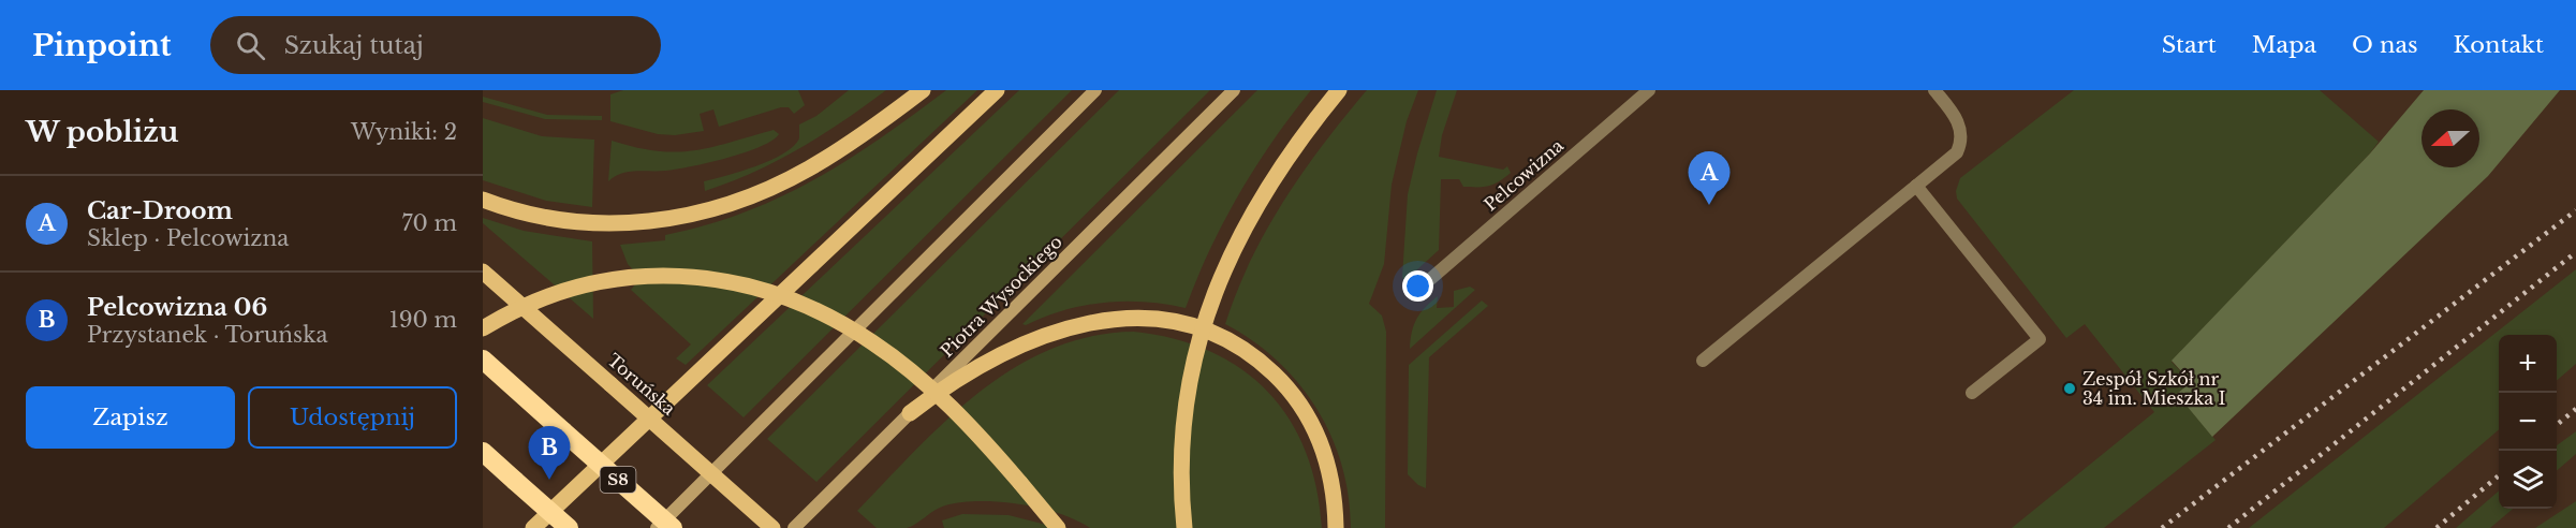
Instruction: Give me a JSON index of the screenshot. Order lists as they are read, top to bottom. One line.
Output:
{"streets":{"highway":["S8"],"main road":["Piotra Wysockiego","Toruńska"],"street":["Pelcowizna"]},"places":["Zespół Szkół nr 34 im. Mieszka I"],"north":"left","page":{"header":"Pinpoint","search":"Szukaj tutaj","nav":["Start","Mapa","O nas","Kontakt"],"heading":["W pobliżu","Wyniki: 2"],"pins":["A","B"],"list":[{"mark":"A","name":"Car-Droom","note":"Sklep · Pelcowizna","value":"70 m"},{"mark":"B","name":"Pelcowizna 06","note":"Przystanek · Toruńska","value":"190 m"}],"map_buttons":["+","−"],"buttons":["Zapisz","Udostępnij"]}}
